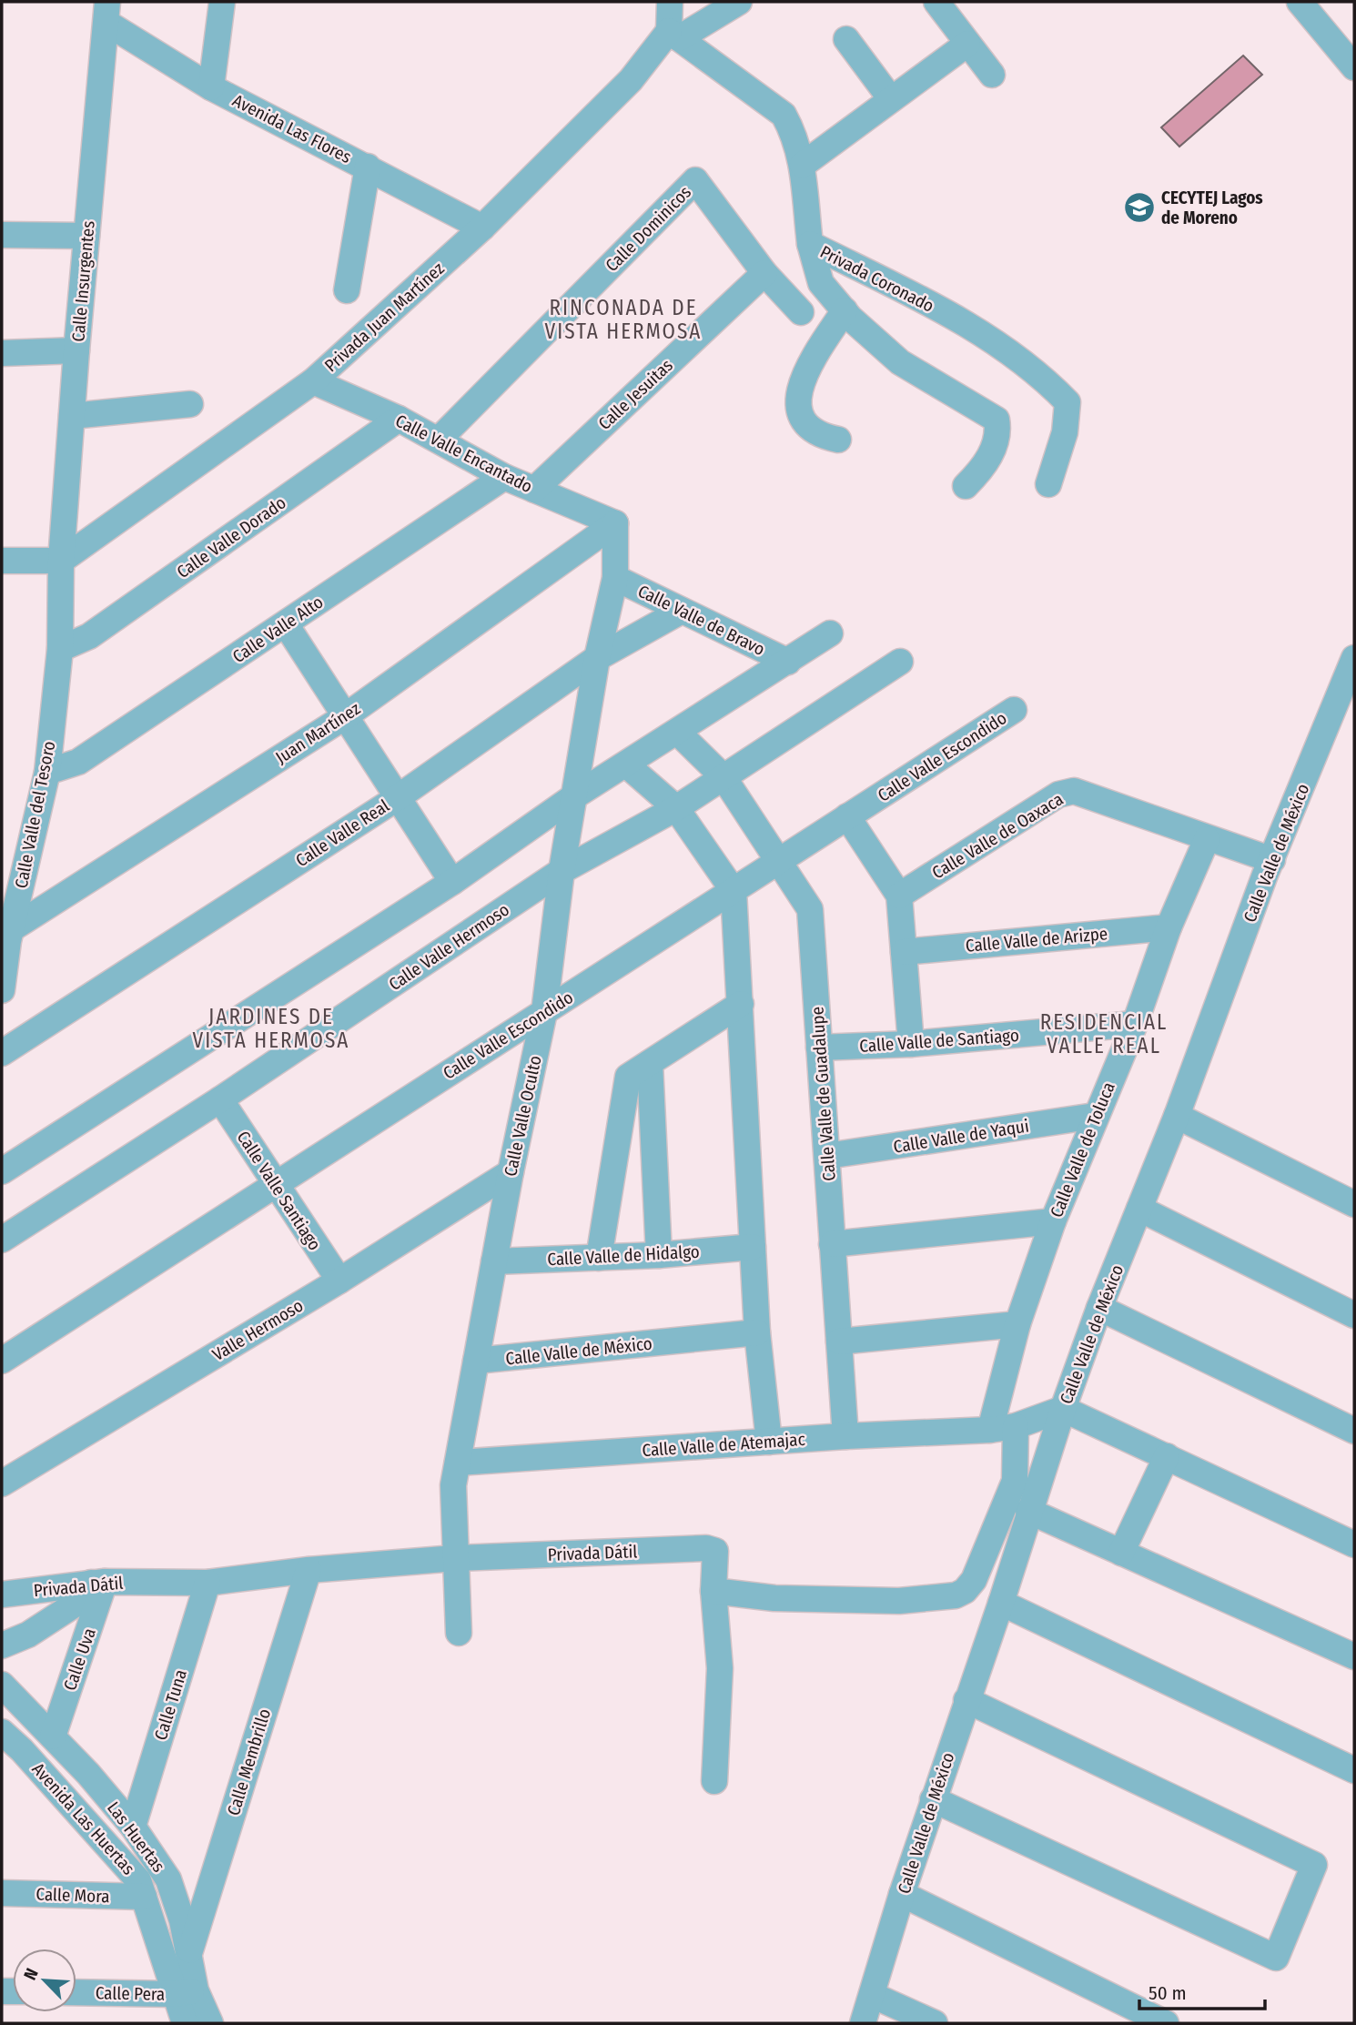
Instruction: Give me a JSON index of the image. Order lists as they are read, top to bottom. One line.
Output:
{"streets":{"street":["Avenida Las Flores","Calle Dominicos","Privada Coronado","Calle Insurgentes","Privada Juan Martínez","Calle Jesuitas","Calle Valle Encantado","Calle Valle Dorado","Calle Valle de Bravo","Calle Valle Alto","Juan Martínez","Calle Valle Escondido","Calle Valle del Tesoro","Calle Valle Real","Calle Valle de Oaxaca","Calle Valle de México","Calle Valle de Arizpe","Calle Valle Hermoso","Calle Valle de Santiago","Calle Valle de Guadalupe","Calle Valle Oculto","Calle Valle de Yaqui","Calle Valle de Toluca","Calle Valle Santiago","Calle Valle de Hidalgo","Valle Hermoso","Calle Valle de Atemajac","Privada Dátil","Calle Uva","Calle Tuna","Calle Membrillo","Avenida Las Huertas","Las Huertas","Calle Mora","Calle Pera"]},"crossings":[["Avenida Las Flores","Calle Insurgentes"],["Avenida Las Flores","Privada Juan Martínez"],["Calle Dominicos","Calle Jesuitas"],["Calle Dominicos","Calle Valle Encantado"],["Privada Coronado","Privada Juan Martínez"],["Calle Insurgentes","Privada Juan Martínez"],["Calle Insurgentes","Calle Valle del Tesoro"],["Privada Juan Martínez","Calle Valle Encantado"],["Privada Juan Martínez","Calle Valle del Tesoro"],["Calle Jesuitas","Calle Valle Encantado"],["Calle Valle Encantado","Calle Valle Dorado"],["Calle Valle Encantado","Calle Valle Alto"],["Calle Valle Encantado","Juan Martínez"],["Calle Valle Encantado","Calle Valle Oculto"],["Calle Valle Dorado","Calle Valle del Tesoro"],["Calle Valle de Bravo","Calle Valle Real"],["Calle Valle de Bravo","Calle Valle Oculto"],["Calle Valle Alto","Calle Valle del Tesoro"],["Juan Martínez","Calle Valle del Tesoro"],["Juan Martínez","Calle Valle Oculto"],["Calle Valle Escondido","Calle Valle de Guadalupe"],["Calle Valle Escondido","Calle Valle Oculto"],["Calle Valle Escondido","Calle Valle Santiago"],["Calle Valle Real","Calle Valle Oculto"],["Calle Valle de Oaxaca","Calle Valle de México"],["Calle Valle de Oaxaca","Calle Valle de Toluca"],["Calle Valle de México","Calle Valle Oculto"],["Calle Valle de México","Calle Valle de Atemajac"],["Calle Valle de Arizpe","Calle Valle de Toluca"],["Calle Valle Hermoso","Calle Valle de Guadalupe"],["Calle Valle Hermoso","Calle Valle Oculto"],["Calle Valle Hermoso","Calle Valle Santiago"],["Calle Valle de Santiago","Calle Valle de Guadalupe"],["Calle Valle de Santiago","Calle Valle de Toluca"],["Calle Valle de Guadalupe","Calle Valle de Yaqui"],["Calle Valle de Guadalupe","Calle Valle de Atemajac"],["Calle Valle Oculto","Calle Valle de Hidalgo"],["Calle Valle Oculto","Valle Hermoso"],["Calle Valle Oculto","Calle Valle de Atemajac"],["Calle Valle Oculto","Privada Dátil"],["Calle Valle de Yaqui","Calle Valle de Toluca"],["Calle Valle de Toluca","Calle Valle de Atemajac"],["Calle Valle Santiago","Valle Hermoso"],["Privada Dátil","Calle Uva"],["Privada Dátil","Calle Tuna"],["Privada Dátil","Calle Membrillo"],["Calle Uva","Las Huertas"],["Calle Tuna","Las Huertas"],["Calle Membrillo","Las Huertas"],["Avenida Las Huertas","Las Huertas"],["Avenida Las Huertas","Calle Mora"],["Avenida Las Huertas","Calle Pera"],["Las Huertas","Calle Pera"]],"districts":["RINCONADA DE VISTA HERMOSA","JARDINES DE VISTA HERMOSA","RESIDENCIAL VALLE REAL"],"places":{"school or university":["CECYTEJ Lagos de Moreno"]},"scale_bar":"50 m","north":"top left"}
